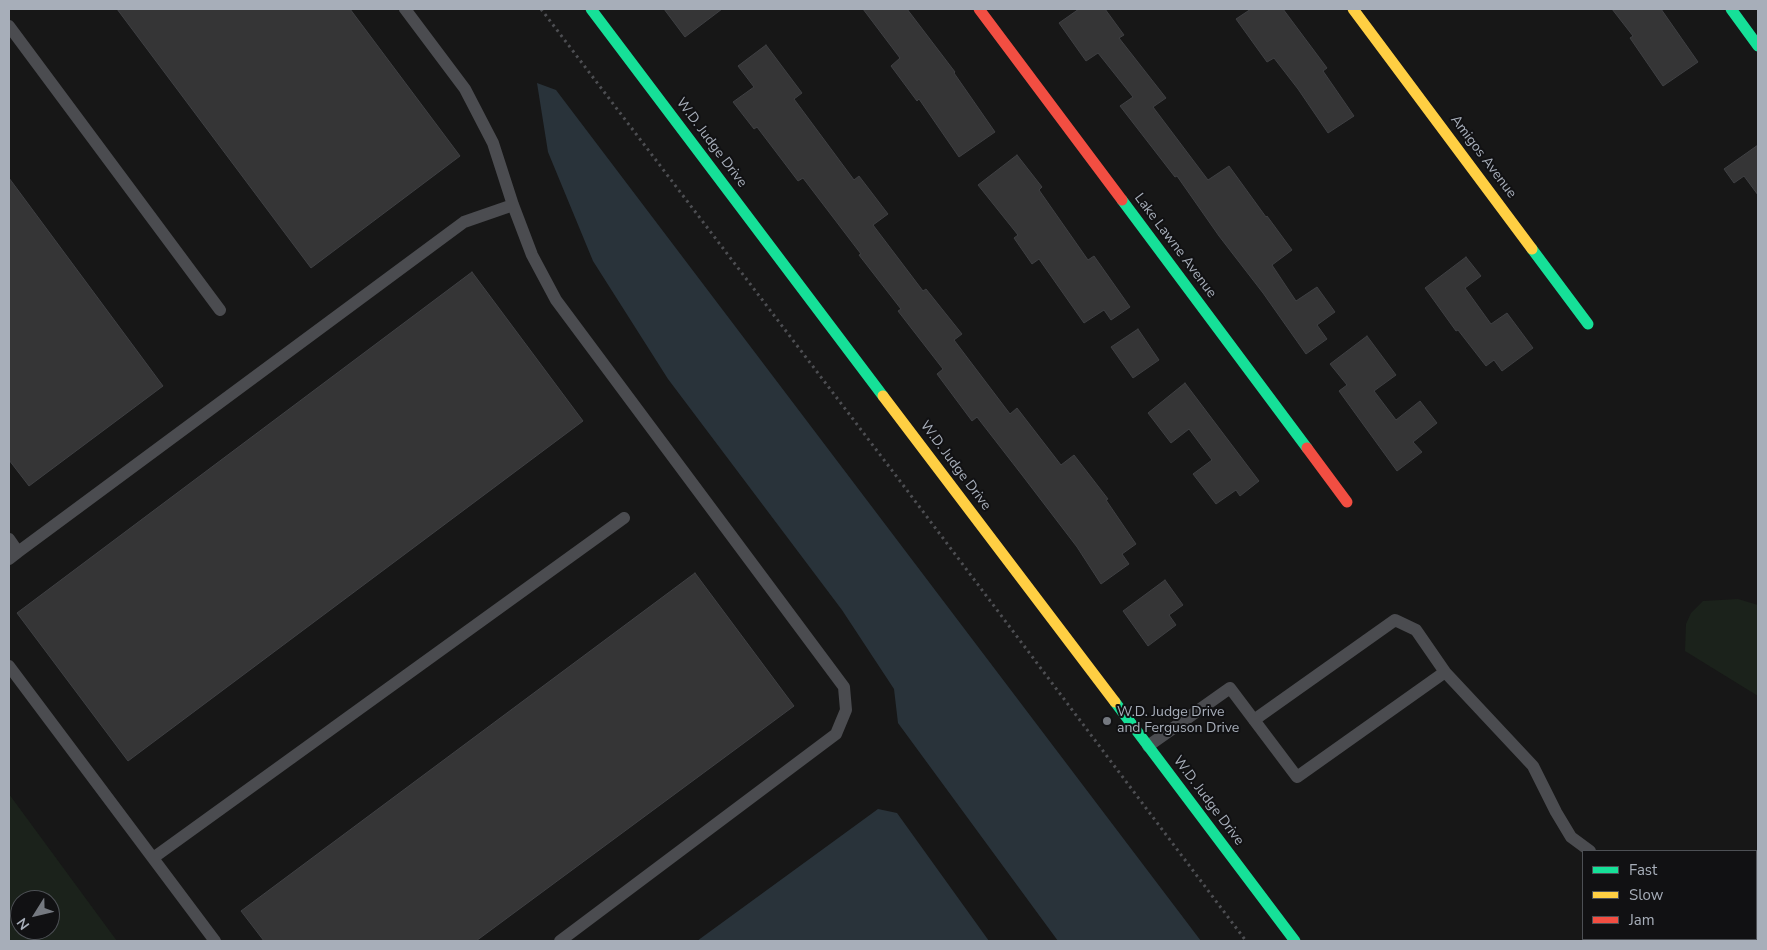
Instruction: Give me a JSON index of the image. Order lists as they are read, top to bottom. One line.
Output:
{"streets":{"street":["W.D. Judge Drive","Amigos Avenue","Lake Lawne Avenue"]},"places":["W.D. Judge Drive and Ferguson Drive"],"legend":["Fast","Slow","Jam"],"north":"bottom left"}
